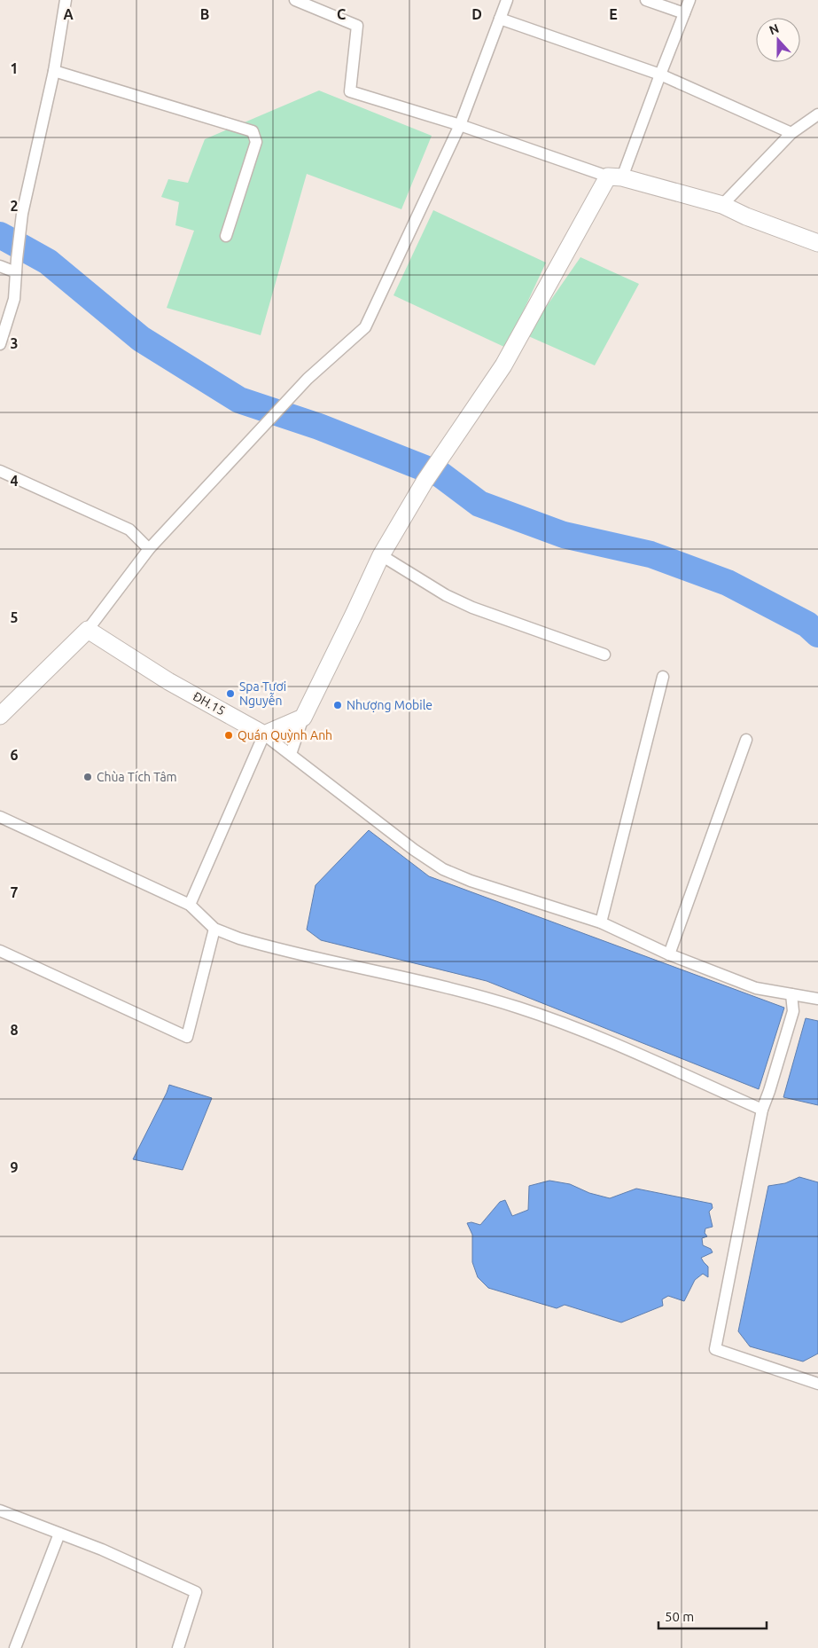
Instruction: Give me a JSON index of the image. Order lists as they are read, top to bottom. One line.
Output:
{"streets":{"main road":["ĐH.15"]},"places":["Spa Tươi Nguyễn","Nhượng Mobile","Quán Quỳnh Anh","Chùa Tích Tâm"],"scale_bar":"50 m","north":"top","grid":{"columns":["A","B","C","D","E"],"rows":["1","2","3","4","5","6","7","8","9"]}}
